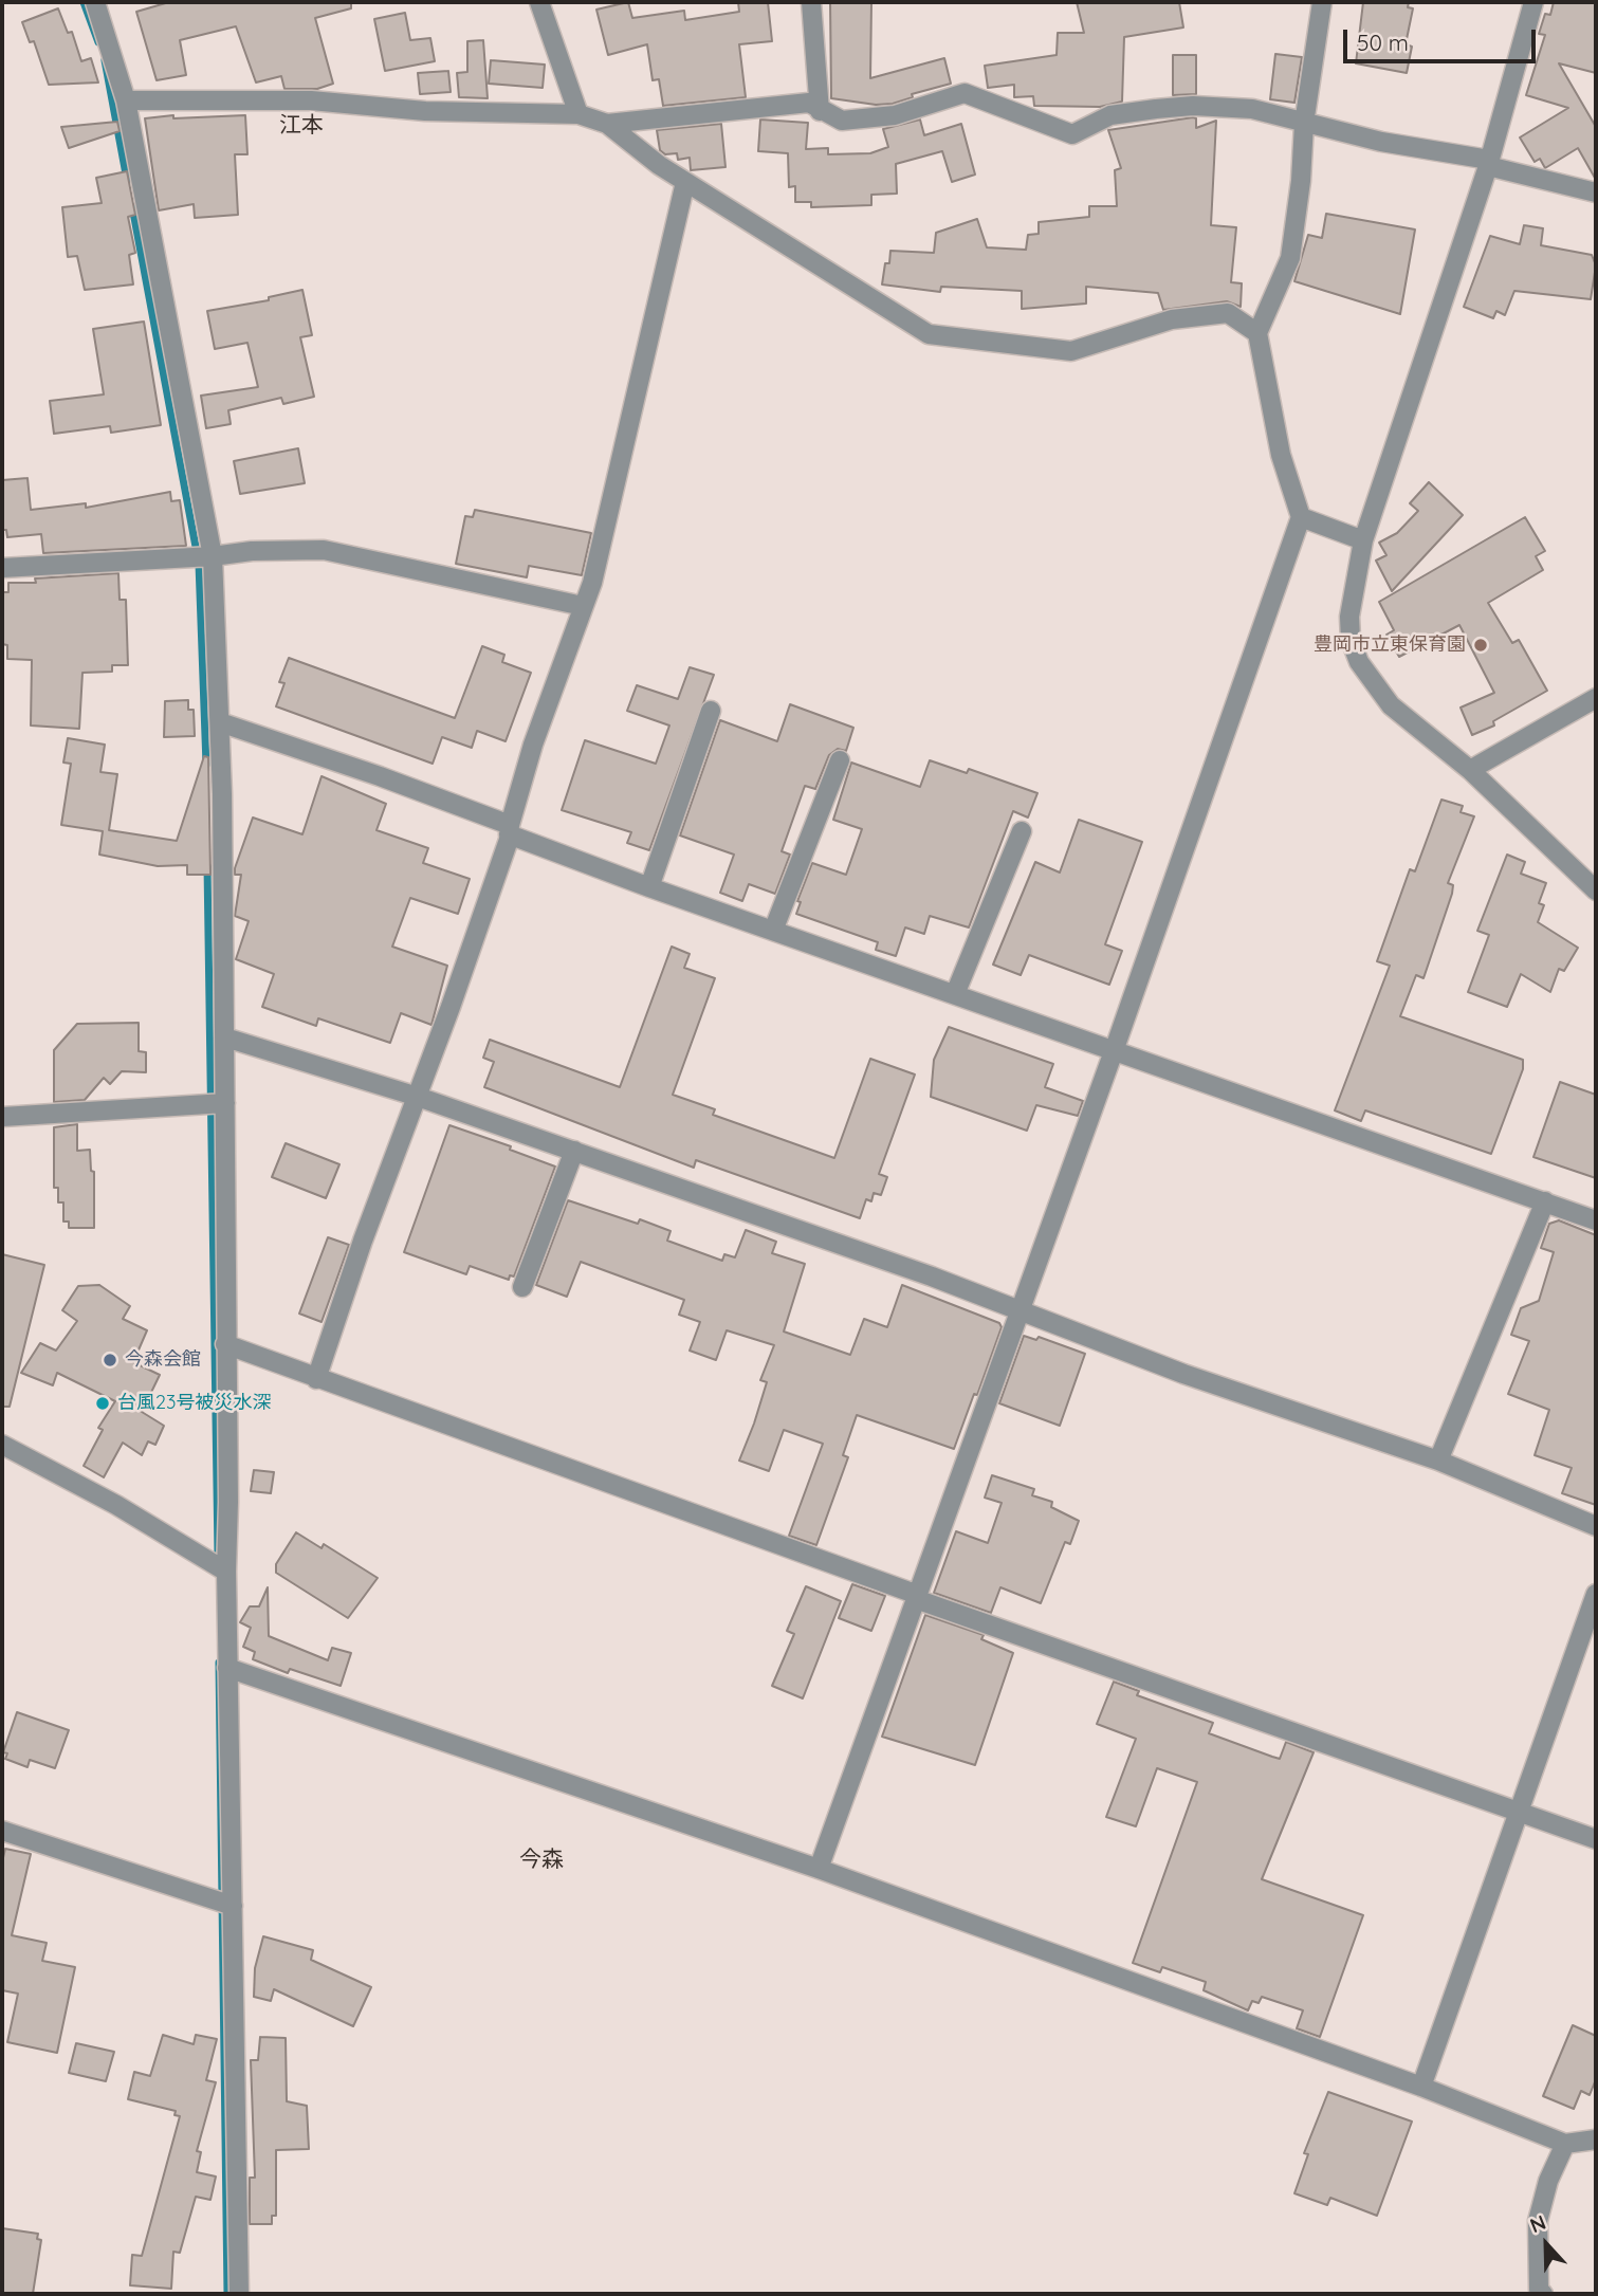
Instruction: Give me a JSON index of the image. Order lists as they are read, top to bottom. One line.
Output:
{"districts":["江本","今森"],"places":["豊岡市立東保育園","今森会館","台風23号被災水深"],"scale_bar":"50 m","north":"top"}
